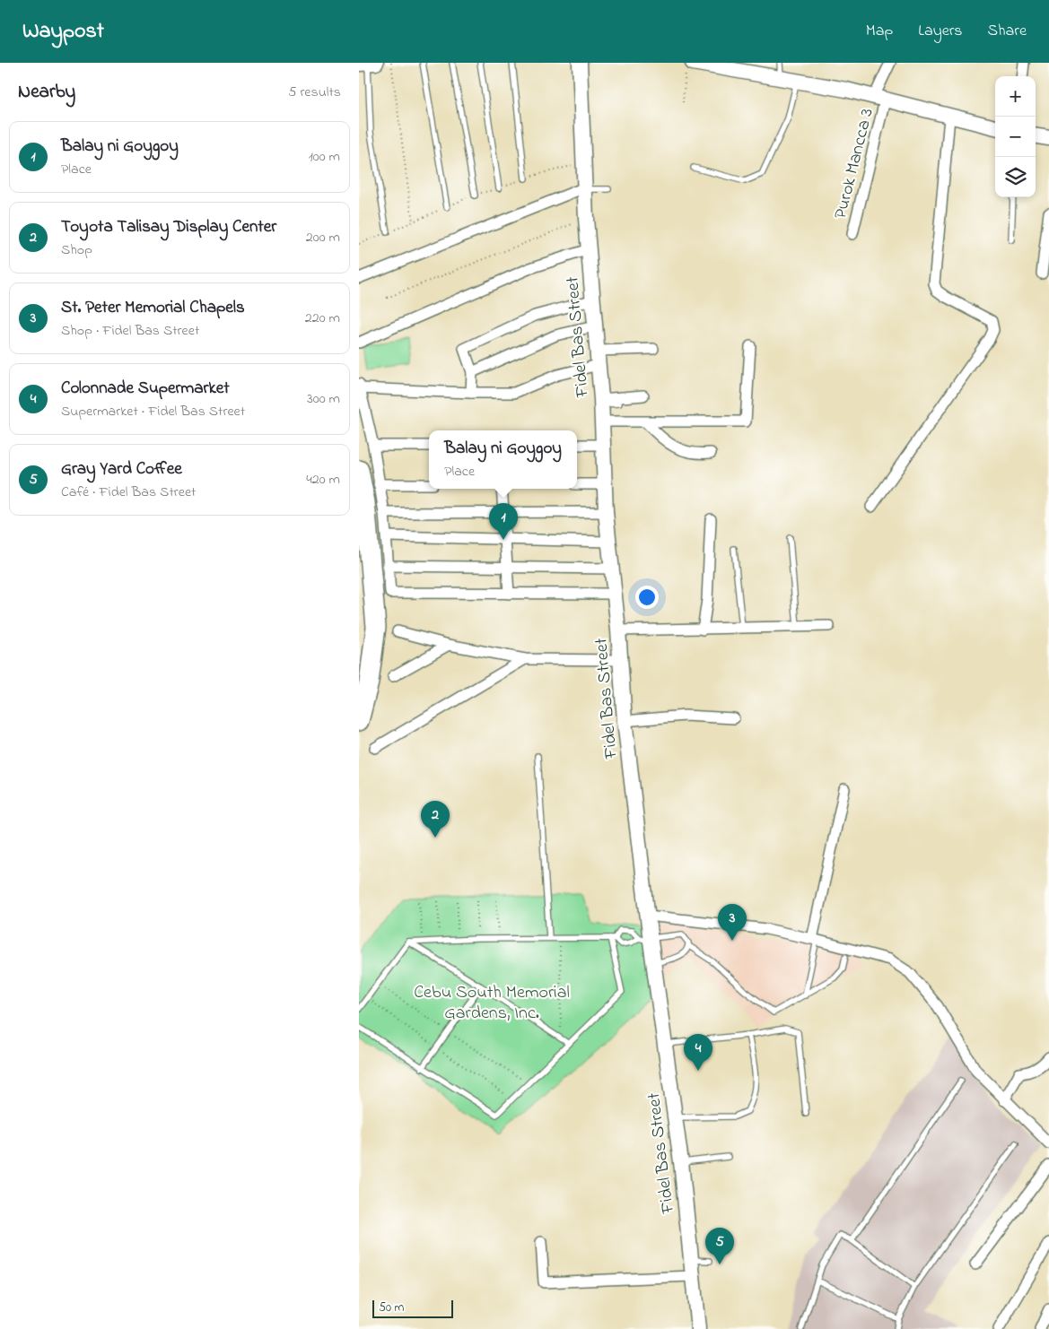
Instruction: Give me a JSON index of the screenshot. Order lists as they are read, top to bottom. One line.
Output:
{"streets":{"street":["Purok Mancca 3","Fidel Bas Street"]},"parks":["Cebu South Memorial Gardens, Inc."],"scale_bar":"50 m","page":{"header":"Waypost","nav":["Map","Layers","Share"],"heading":["Nearby","5 results"],"map_buttons":["+","−"],"list":[{"mark":"1","name":"Balay ni Goygoy","note":"Place","value":"100 m"},{"mark":"2","name":"Toyota Talisay Display Center","note":"Shop","value":"200 m"},{"mark":"3","name":"St. Peter Memorial Chapels","note":"Shop · Fidel Bas Street","value":"220 m"},{"mark":"4","name":"Colonnade Supermarket","note":"Supermarket · Fidel Bas Street","value":"300 m"},{"mark":"5","name":"Gray Yard Coffee","note":"Café · Fidel Bas Street","value":"420 m"}],"popup":["Balay ni Goygoy","Place"],"pins":["1","2","3","4","5"],"scale":"50 m"}}
